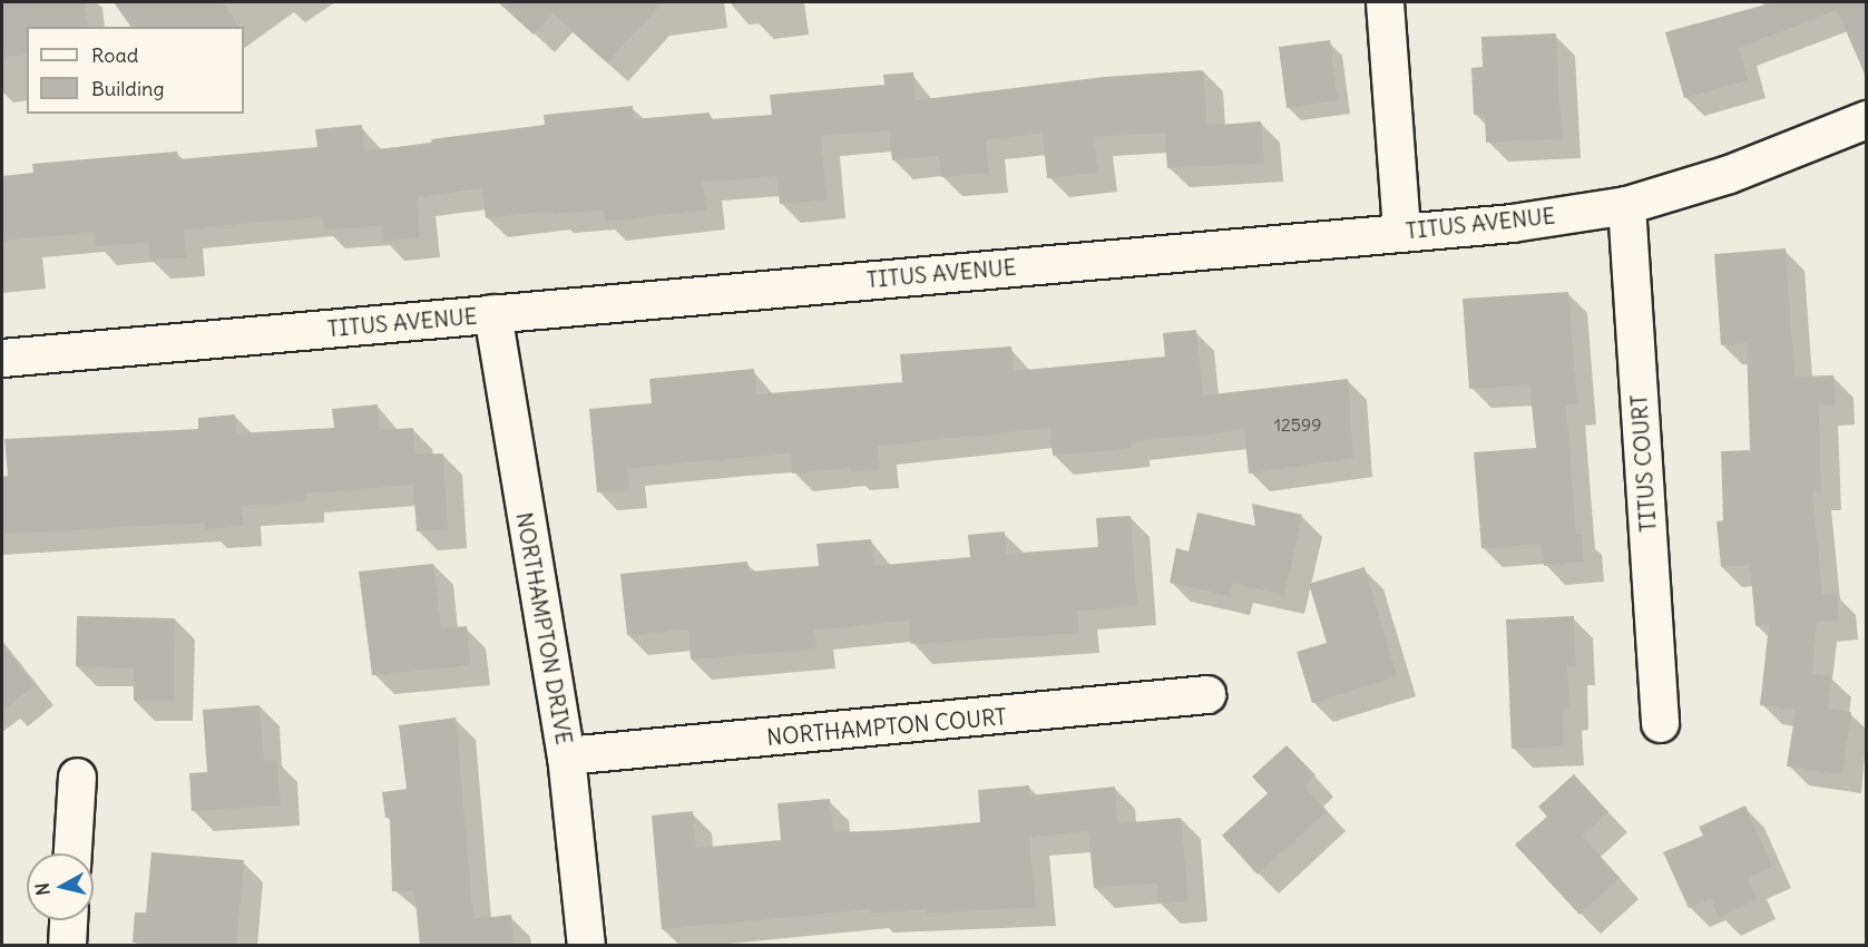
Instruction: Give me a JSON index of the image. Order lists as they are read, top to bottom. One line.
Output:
{"streets":{"street":["TITUS AVENUE","TITUS COURT","NORTHAMPTON DRIVE","NORTHAMPTON COURT"]},"crossings":[["TITUS AVENUE","TITUS COURT"],["TITUS AVENUE","NORTHAMPTON DRIVE"],["NORTHAMPTON DRIVE","NORTHAMPTON COURT"]],"house_numbers":["12599"],"legend":["Road","Building"],"north":"left"}
